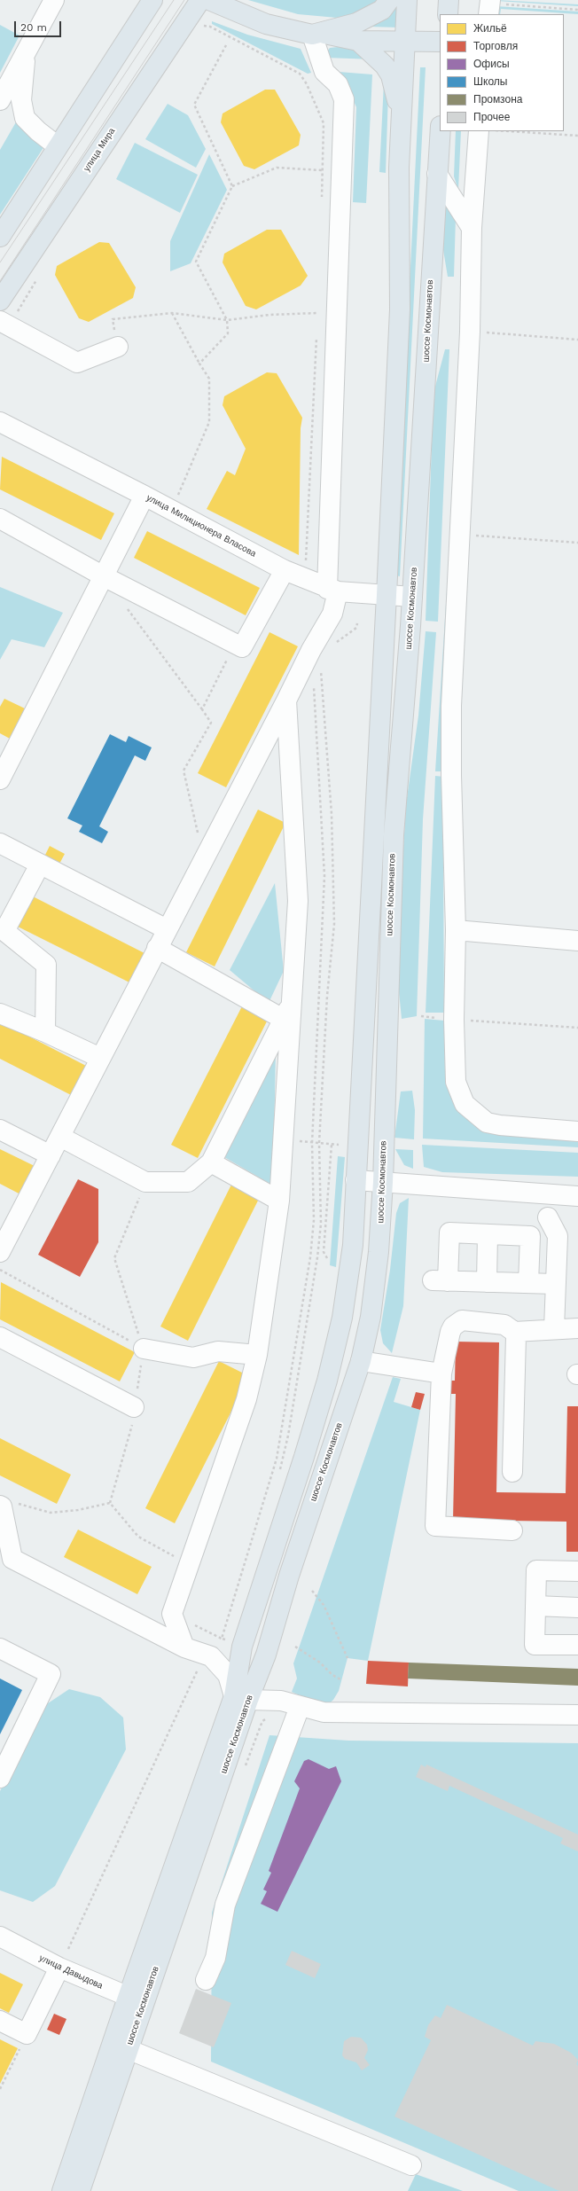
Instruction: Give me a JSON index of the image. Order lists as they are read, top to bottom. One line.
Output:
{"streets":{"main road":["улица Мира","шоссе Космонавтов"],"street":["улица Милиционера Власова","улица Давыдова"]},"crossings":[["шоссе Космонавтов","улица Милиционера Власова"],["шоссе Космонавтов","улица Давыдова"]],"legend":["Жильё","Торговля","Офисы","Школы","Промзона","Прочее"],"scale_bar":"20 m"}
